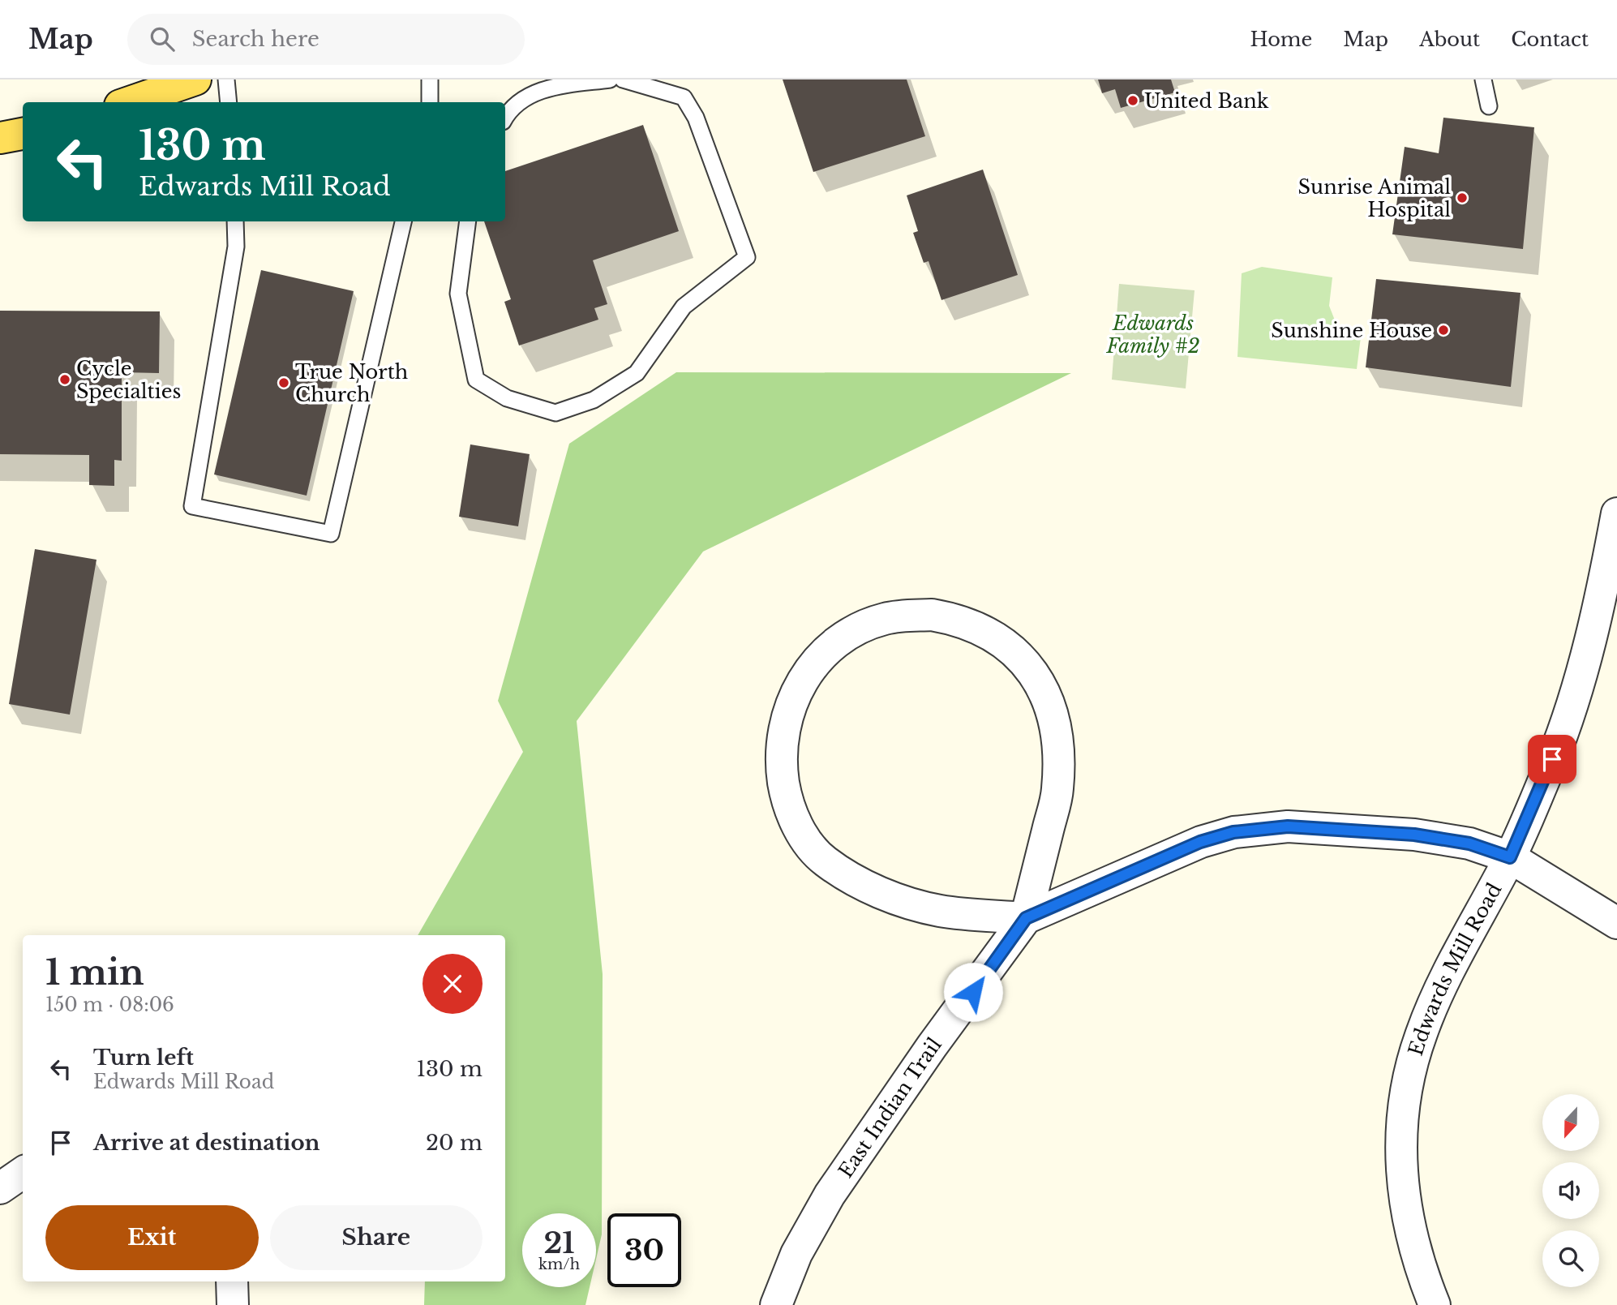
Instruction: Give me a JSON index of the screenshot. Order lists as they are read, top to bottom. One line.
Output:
{"streets":{"street":["Edwards Mill Road","East Indian Trail"]},"parks":["Edwards Family #2"],"places":["United Bank","Sunrise Animal Hospital","Sunshine House","Cycle Specialties","True North Church"],"north":"bottom","page":{"header":"Map","search":"Search here","nav":["Home","Map","About","Contact"],"turn":["130 m","Edwards Mill Road"],"heading":["1 min","150 m · 08:06"],"list":[{"name":"Turn left","note":"Edwards Mill Road","value":"130 m"},{"name":"Arrive at destination","value":"20 m"}],"buttons":["Exit","Share"],"speed":"21 km/h","limit":"30"}}
